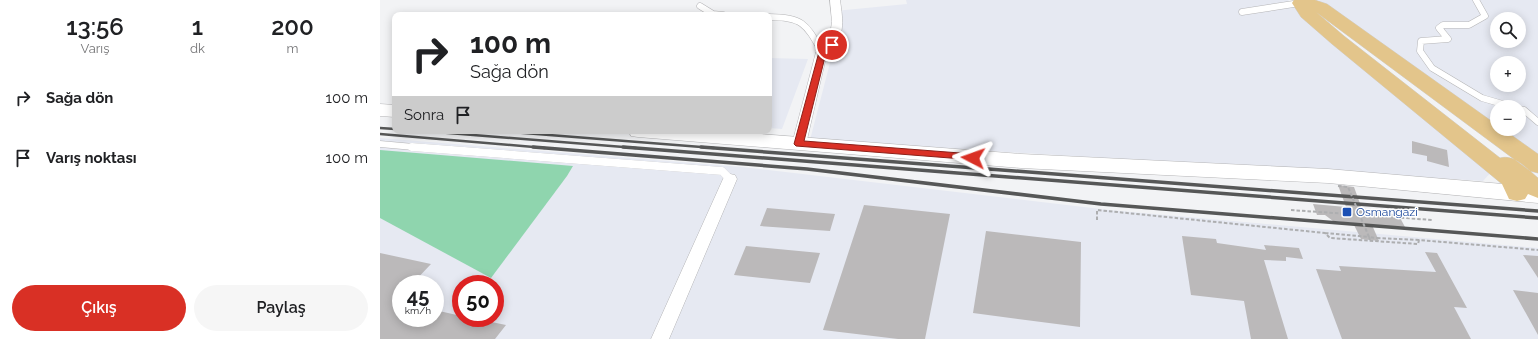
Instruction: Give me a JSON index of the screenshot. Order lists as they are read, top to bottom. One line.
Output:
{"places":{"transit":["Osmangazi"]},"page":{"eta":["13:56","Varış","1","dk","200","m"],"map_buttons":["+","−"],"turn":["100 m","Sağa dön"],"list":[{"name":"Sağa dön","value":"100 m"},{"name":"Varış noktası","value":"100 m"}],"then":"Sonra","speed":"45 km/h","limit":"50","buttons":["Çıkış","Paylaş"]}}
